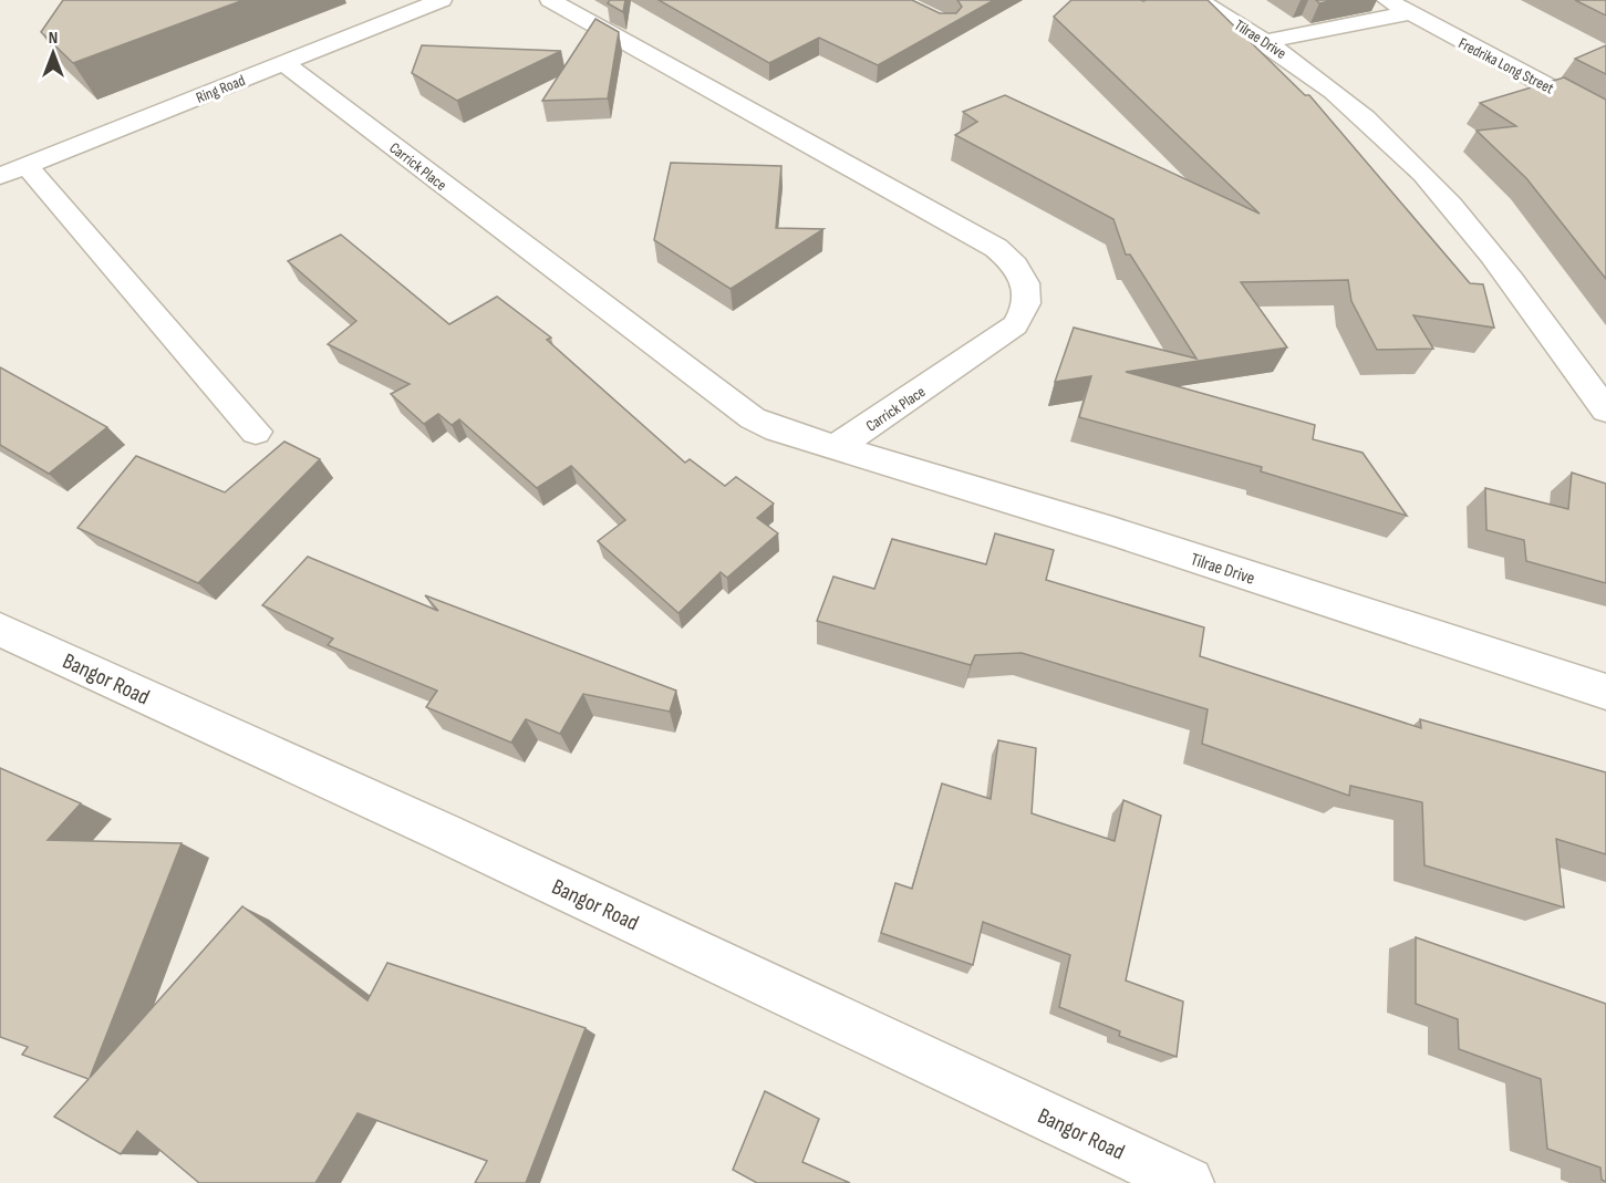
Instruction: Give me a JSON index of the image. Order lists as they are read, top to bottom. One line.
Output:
{"streets":{"street":["Tilrae Drive","Fredrika Long Street","Ring Road","Carrick Place","Bangor Road"]},"crossings":[["Tilrae Drive","Carrick Place"],["Ring Road","Carrick Place"]],"north":"top"}
